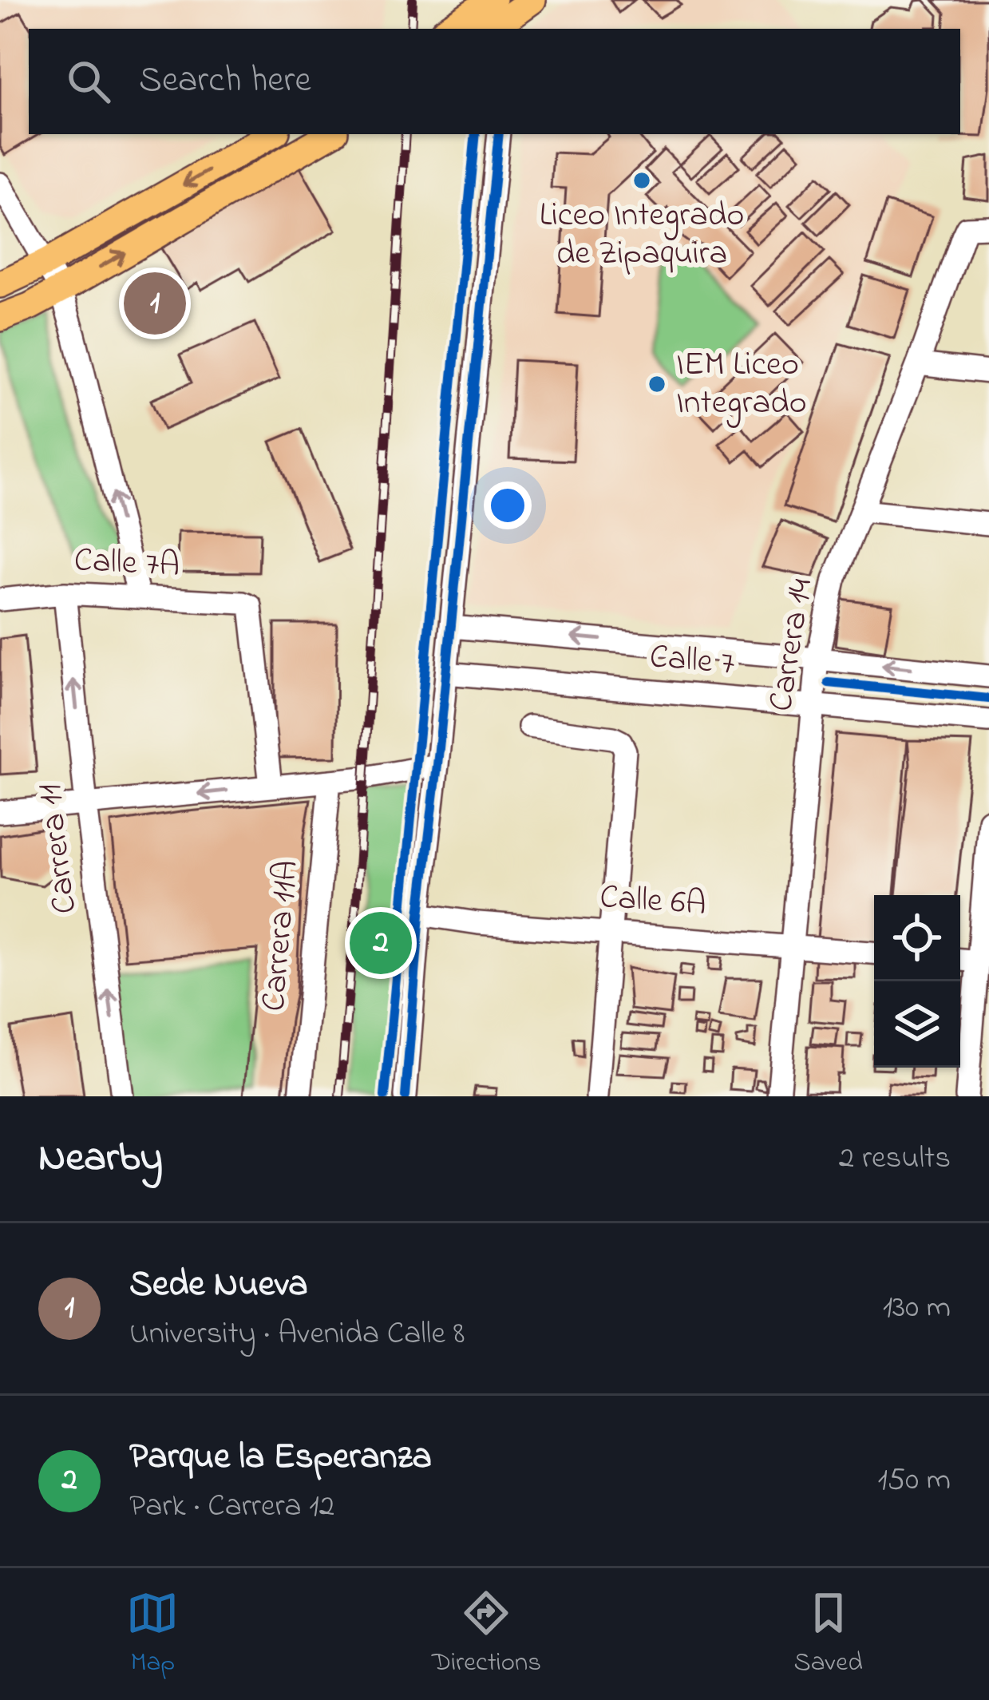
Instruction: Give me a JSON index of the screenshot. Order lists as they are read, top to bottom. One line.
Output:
{"streets":{"street":["Calle 7A","Carrera 14","Calle 7","Carrera 11","Calle 6A","Carrera 11A"]},"crossings":[["Calle 7A","Carrera 11"],["Carrera 14","Calle 7"],["Carrera 14","Calle 6A"]],"one_way":["Carrera 11"],"places":["Liceo Integrado de Zipaquira","IEM Liceo Integrado"],"page":{"search":"Search here","pins":["1","2"],"heading":["Nearby","2 results"],"list":[{"mark":"1","name":"Sede Nueva","note":"University · Avenida Calle 8","value":"130 m"},{"mark":"2","name":"Parque la Esperanza","note":"Park · Carrera 12","value":"150 m"}],"nav":["Map","Directions","Saved"]}}
